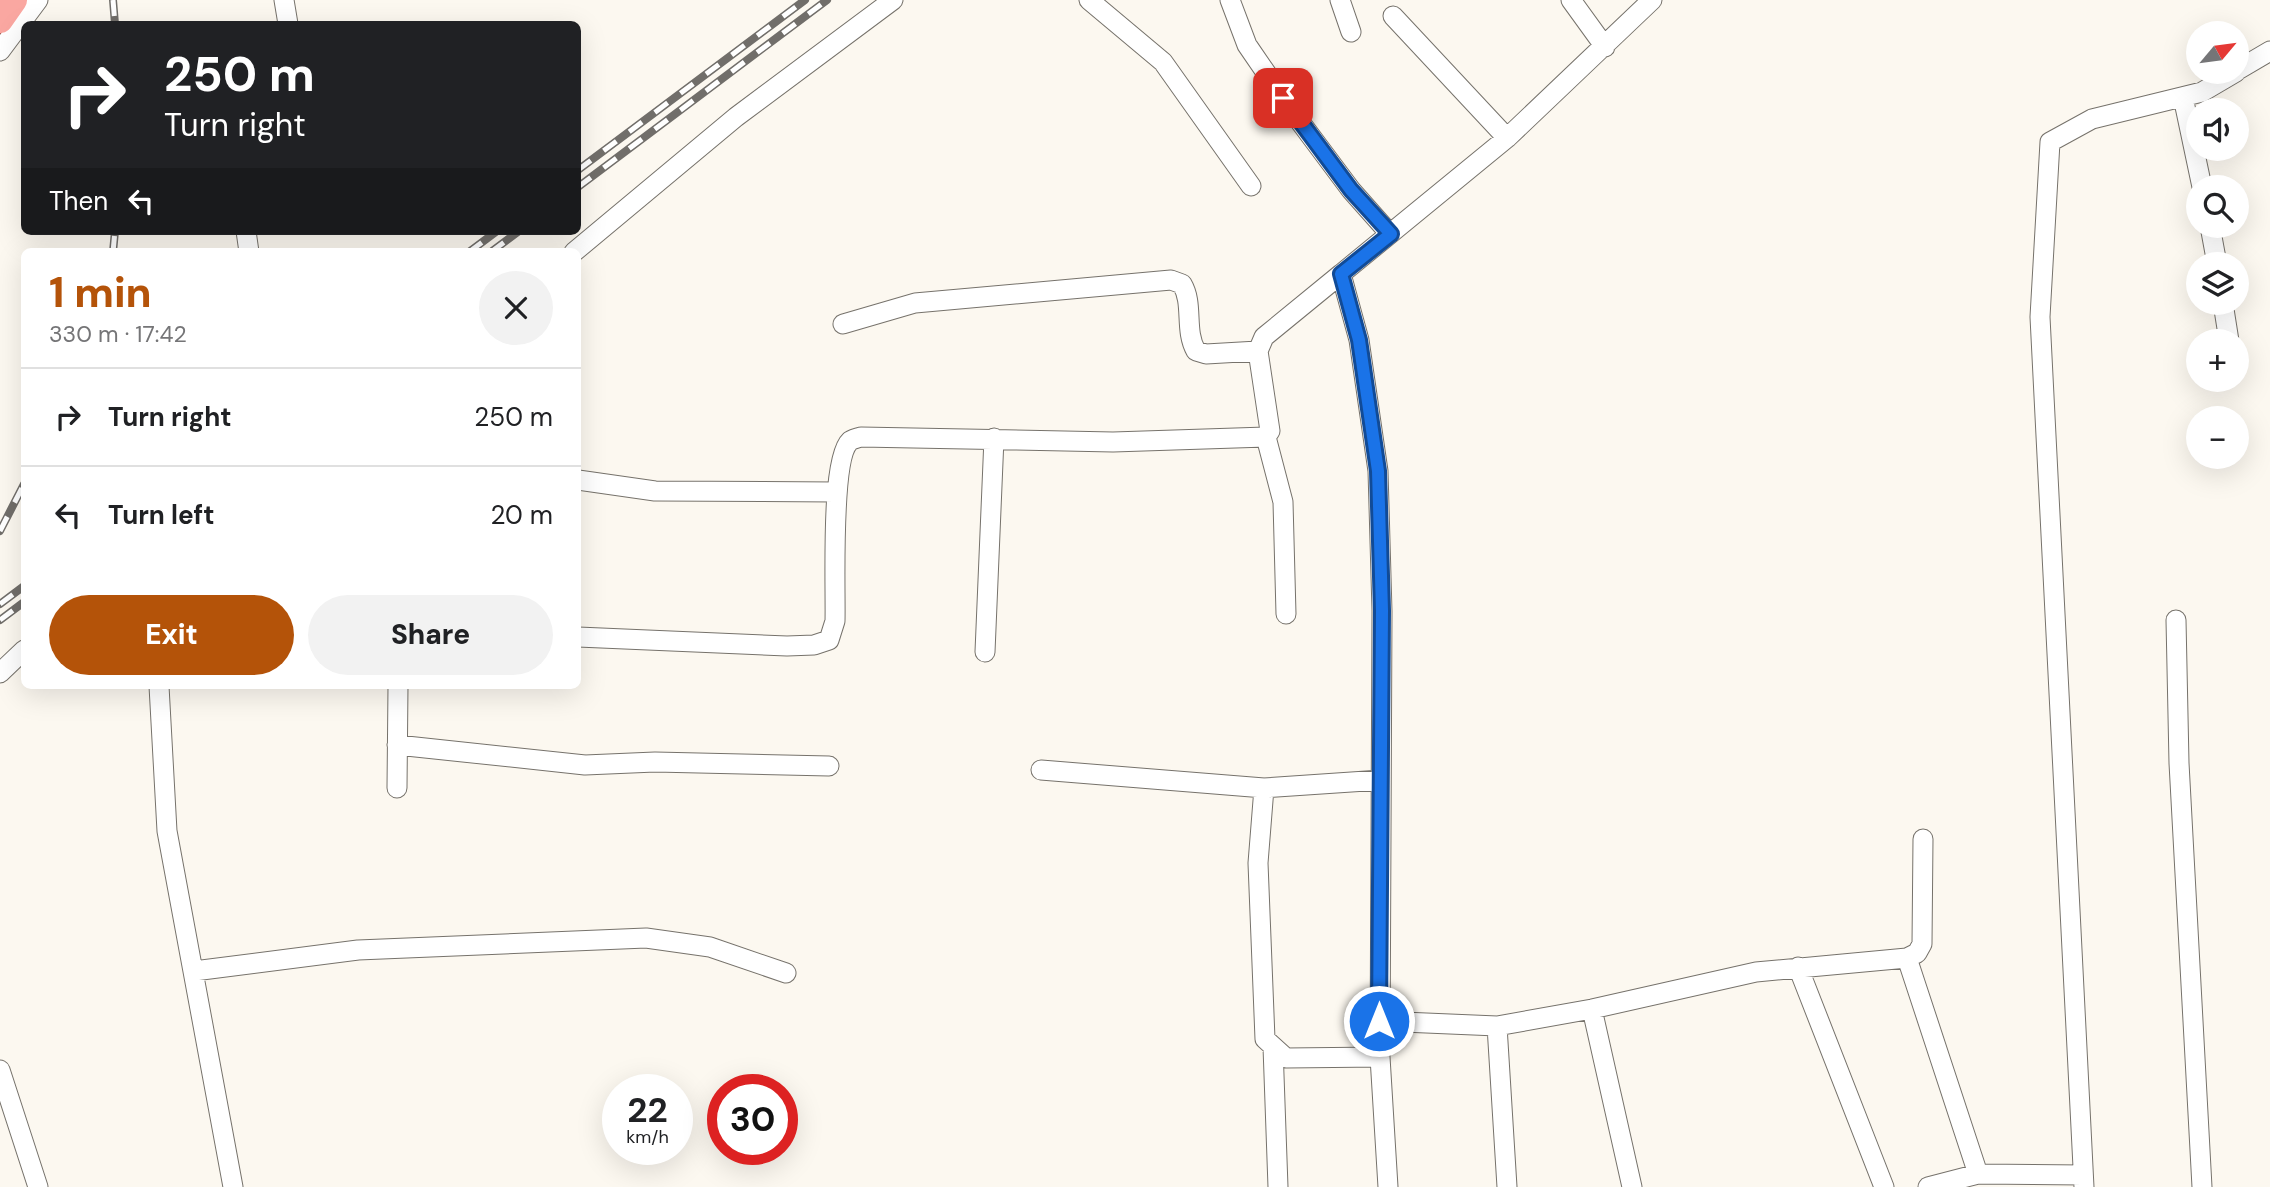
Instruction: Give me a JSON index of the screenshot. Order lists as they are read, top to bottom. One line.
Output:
{"north":"top right","page":{"map_buttons":["+","−"],"turn":["250 m","Turn right"],"then":"Then","heading":["1 min","330 m · 17:42"],"list":[{"name":"Turn right","value":"250 m"},{"name":"Turn left","value":"20 m"}],"buttons":["Exit","Share"],"speed":"22 km/h","limit":"30"}}
